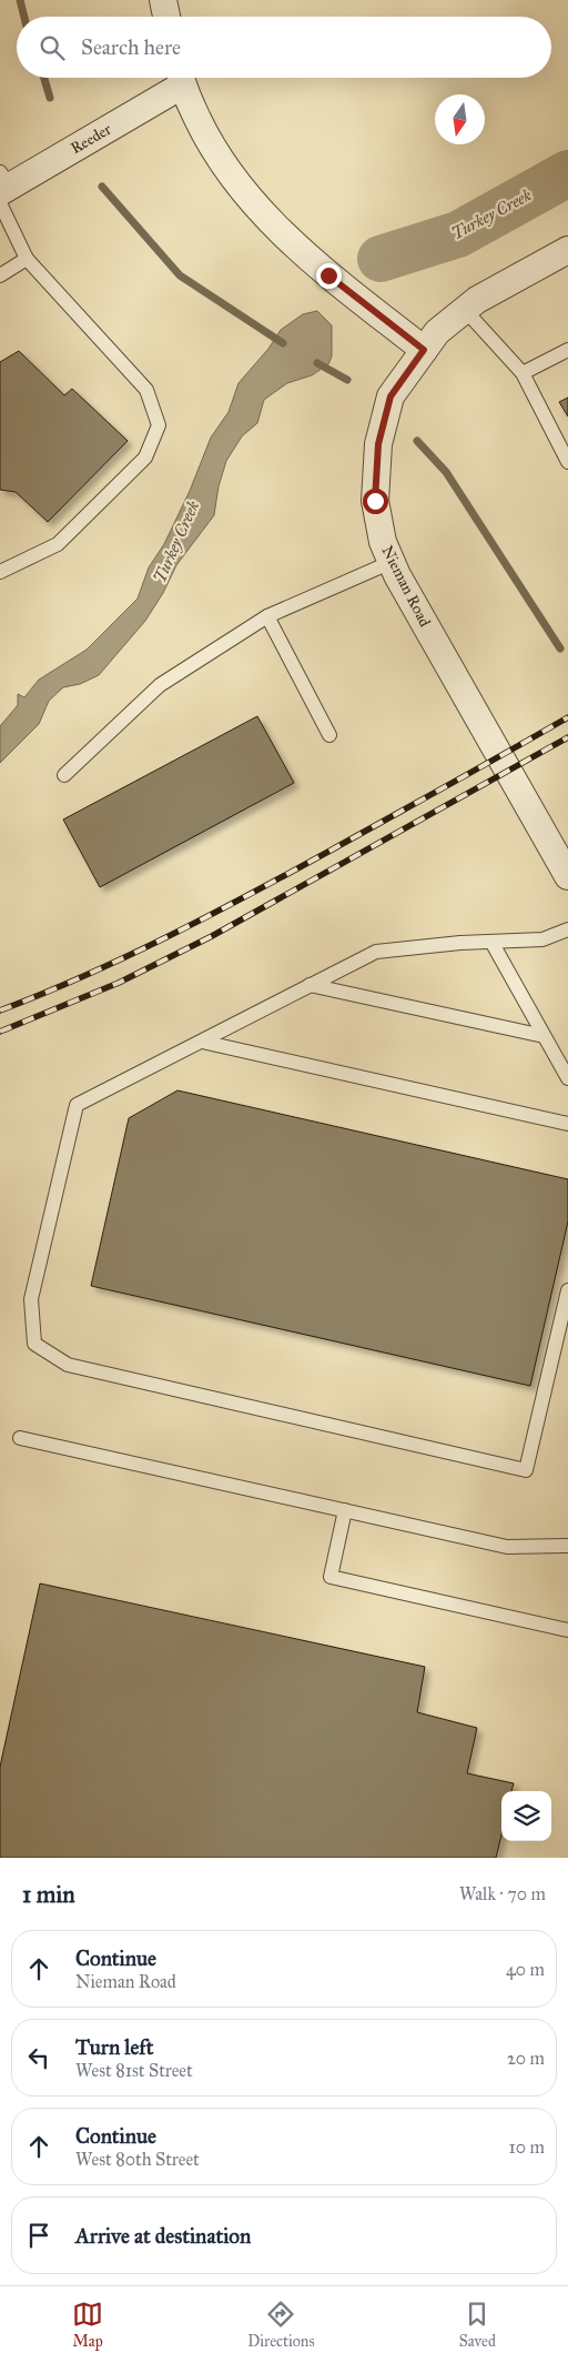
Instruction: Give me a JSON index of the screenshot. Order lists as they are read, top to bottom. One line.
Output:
{"streets":{"street":["Reeder","Nieman Road"]},"water":["Turkey Creek"],"north":"bottom","page":{"search":"Search here","heading":["1 min","Walk · 70 m"],"list":[["Continue","Nieman Road","40 m"],["Turn left","West 81st Street","20 m"],["Continue","West 80th Street","10 m"],"Arrive at destination"],"nav":["Map","Directions","Saved"]}}
